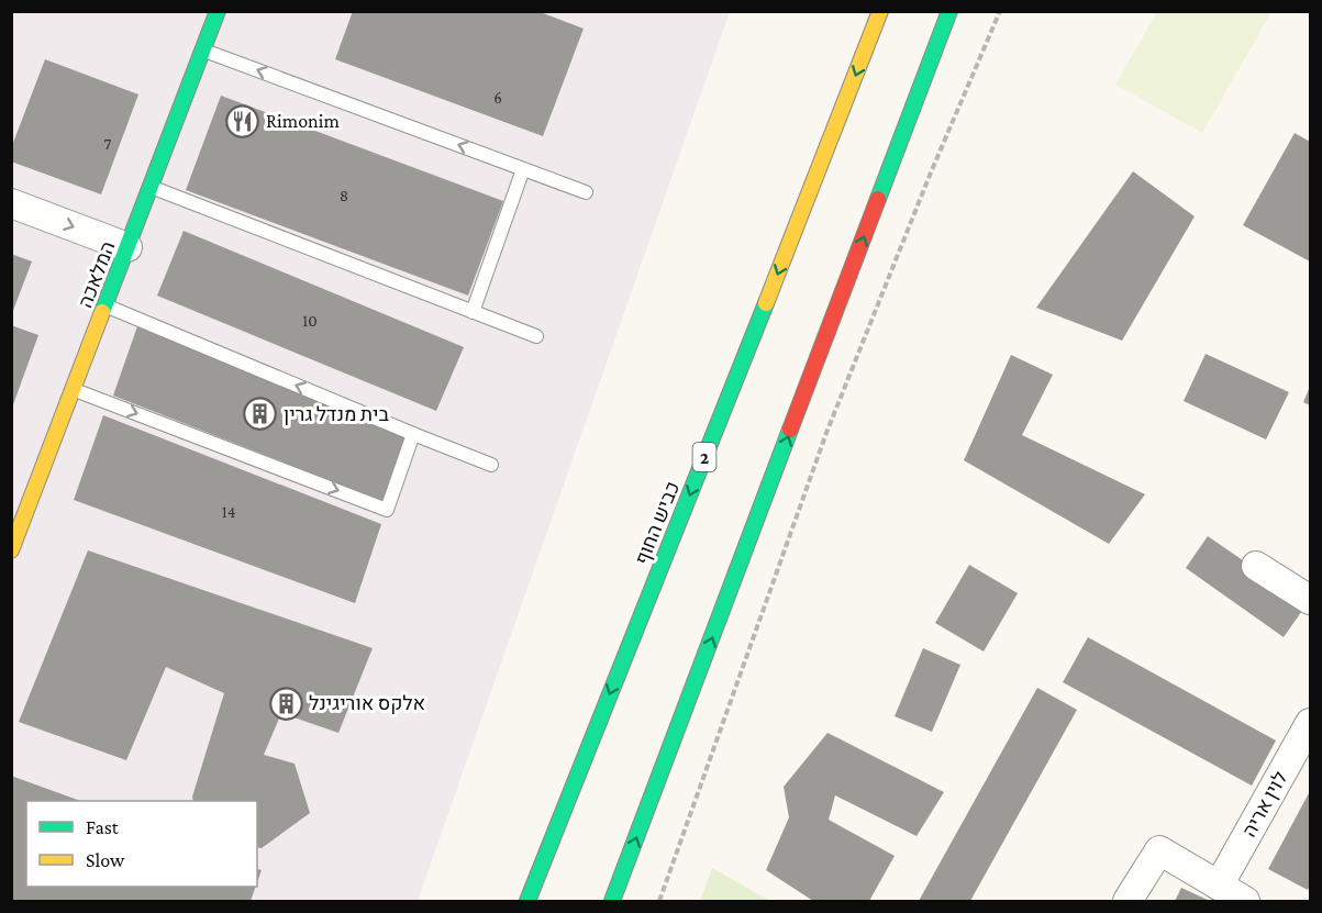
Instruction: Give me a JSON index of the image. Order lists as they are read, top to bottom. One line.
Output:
{"streets":{"main road":["המלאכה","2","כביש החוף"],"street":["לוין אריה"]},"places":{"restaurant":["Rimonim"],"building":["בית מנדל גרין","אלקס אוריגינל"]},"house_numbers":["6","7","8","10","14"],"legend":["Fast","Slow"]}
